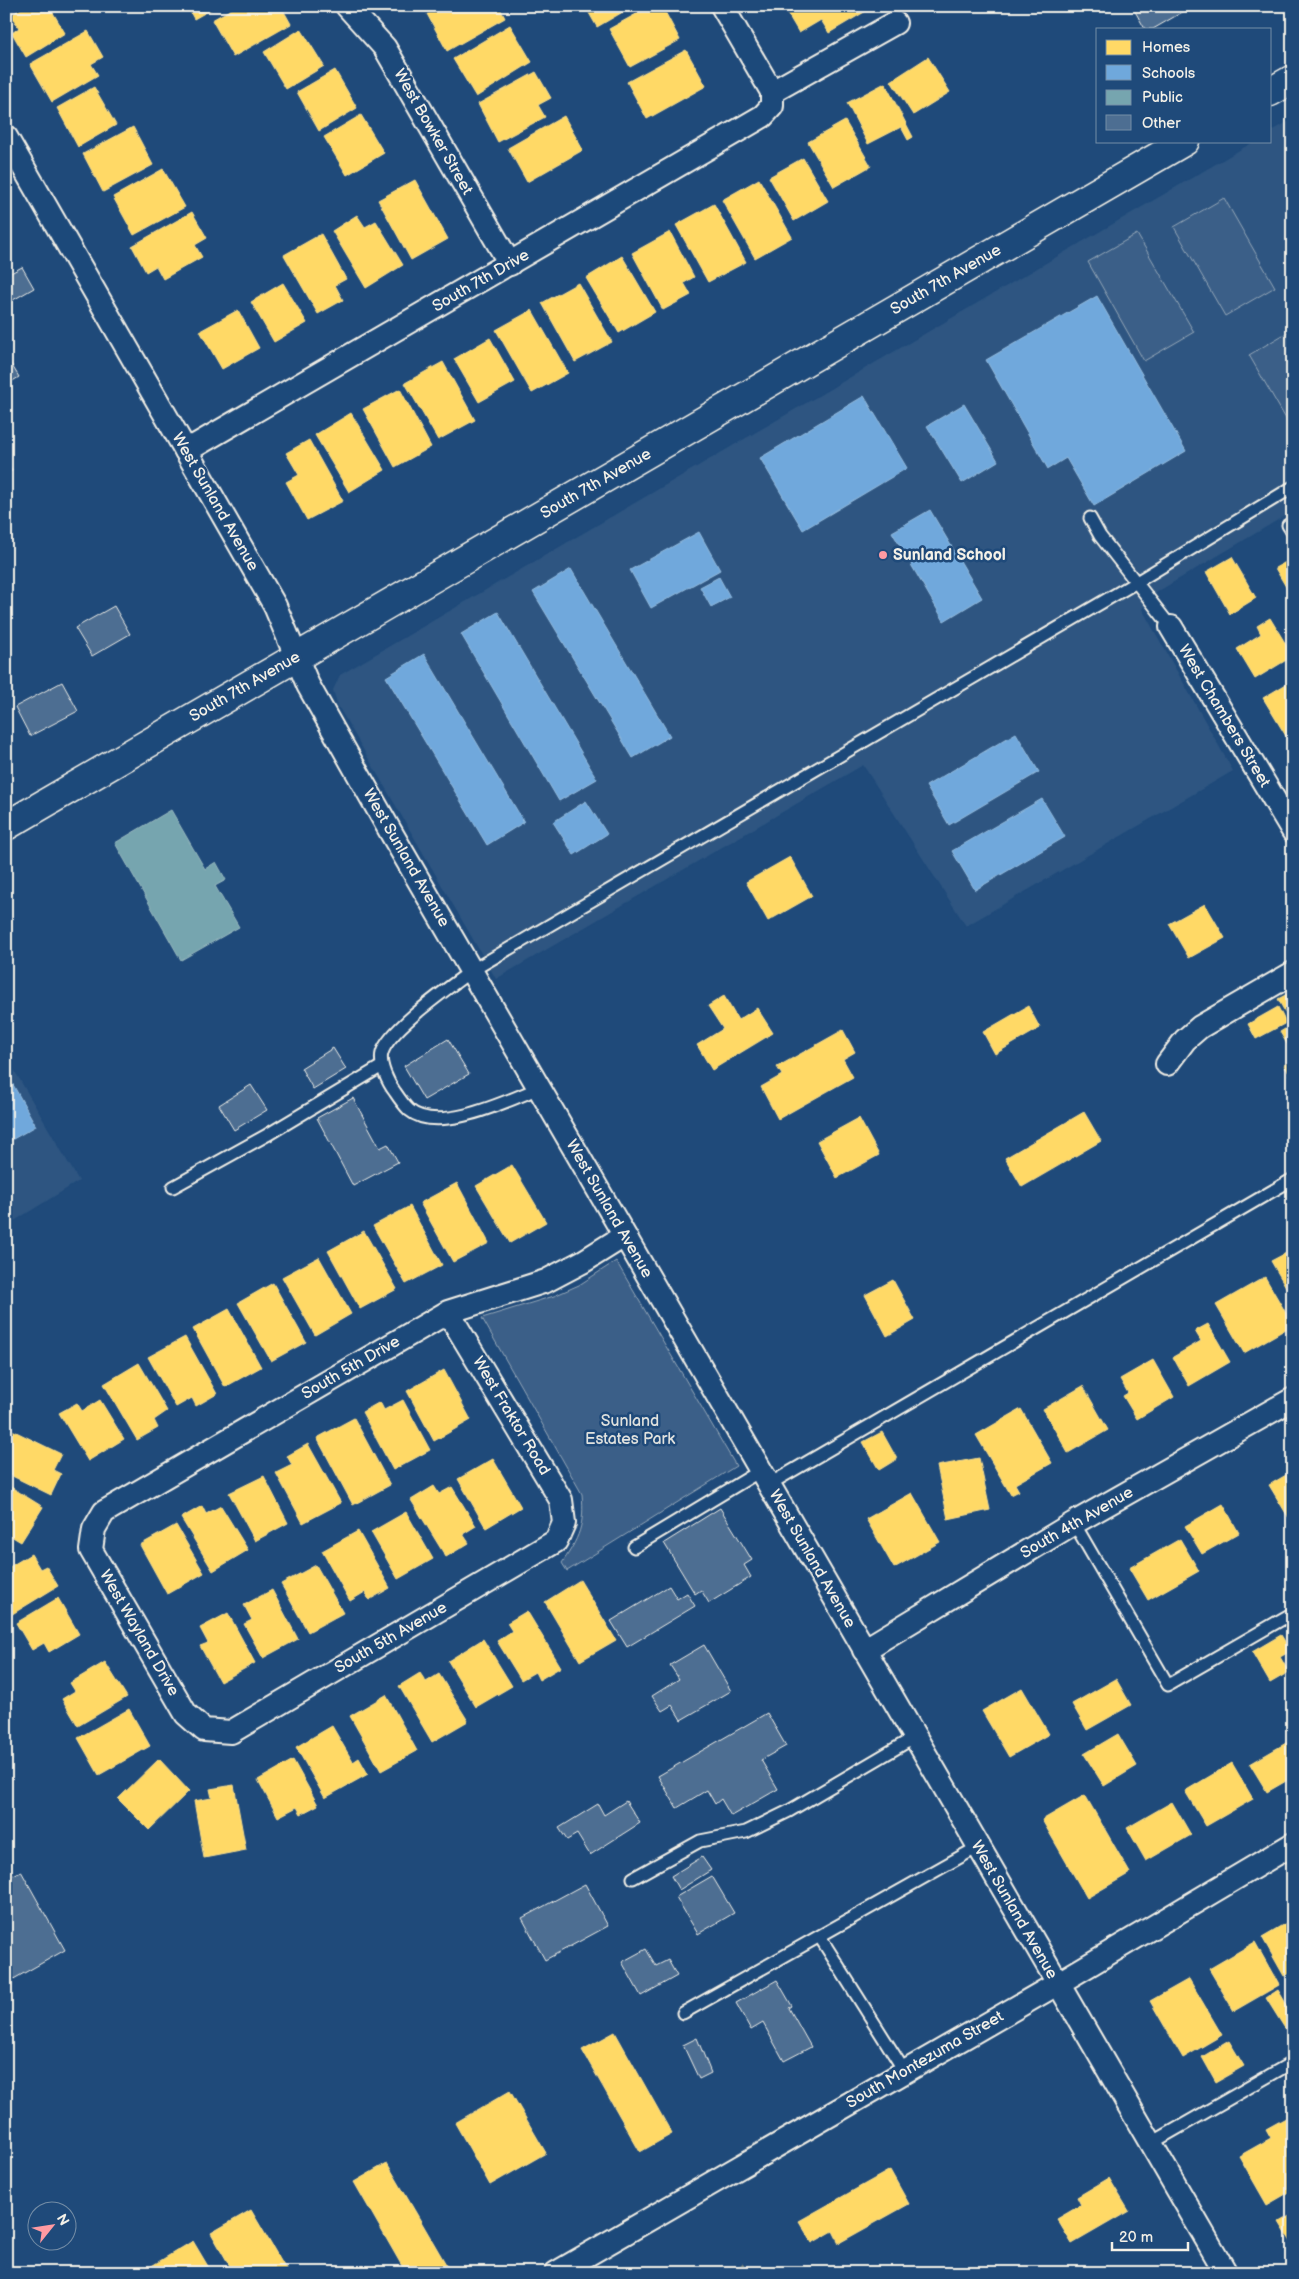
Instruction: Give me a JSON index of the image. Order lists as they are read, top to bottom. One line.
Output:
{"streets":{"main road":["South 7th Avenue"],"street":["West Bowker Street","South 7th Drive","West Sunland Avenue","West Chambers Street","South 5th Drive","West Fraktor Road","South 4th Avenue","West Wayland Drive","South 5th Avenue","South Montezuma Street"]},"crossings":[["West Bowker Street","South 7th Drive"],["South 7th Avenue","West Sunland Avenue"],["South 7th Drive","West Sunland Avenue"],["West Sunland Avenue","South 5th Drive"],["West Sunland Avenue","South 4th Avenue"],["West Sunland Avenue","South Montezuma Street"],["South 5th Drive","West Fraktor Road"],["South 5th Drive","West Wayland Drive"],["West Fraktor Road","South 5th Avenue"],["West Wayland Drive","South 5th Avenue"]],"parks":["Sunland Estates Park"],"places":["Sunland School"],"legend":["Homes","Schools","Public","Other"],"scale_bar":"20 m","north":"top right"}
